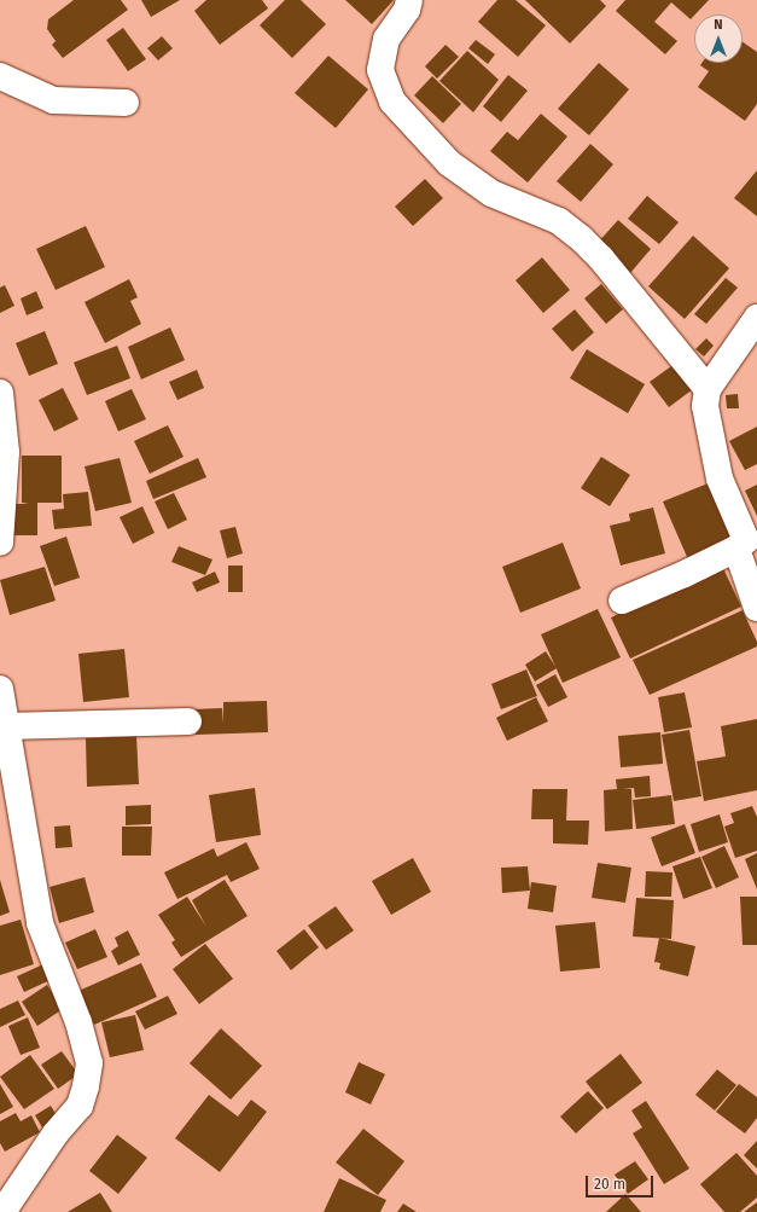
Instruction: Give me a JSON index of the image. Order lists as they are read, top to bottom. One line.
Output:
{"scale_bar":"20 m","north":"top"}
